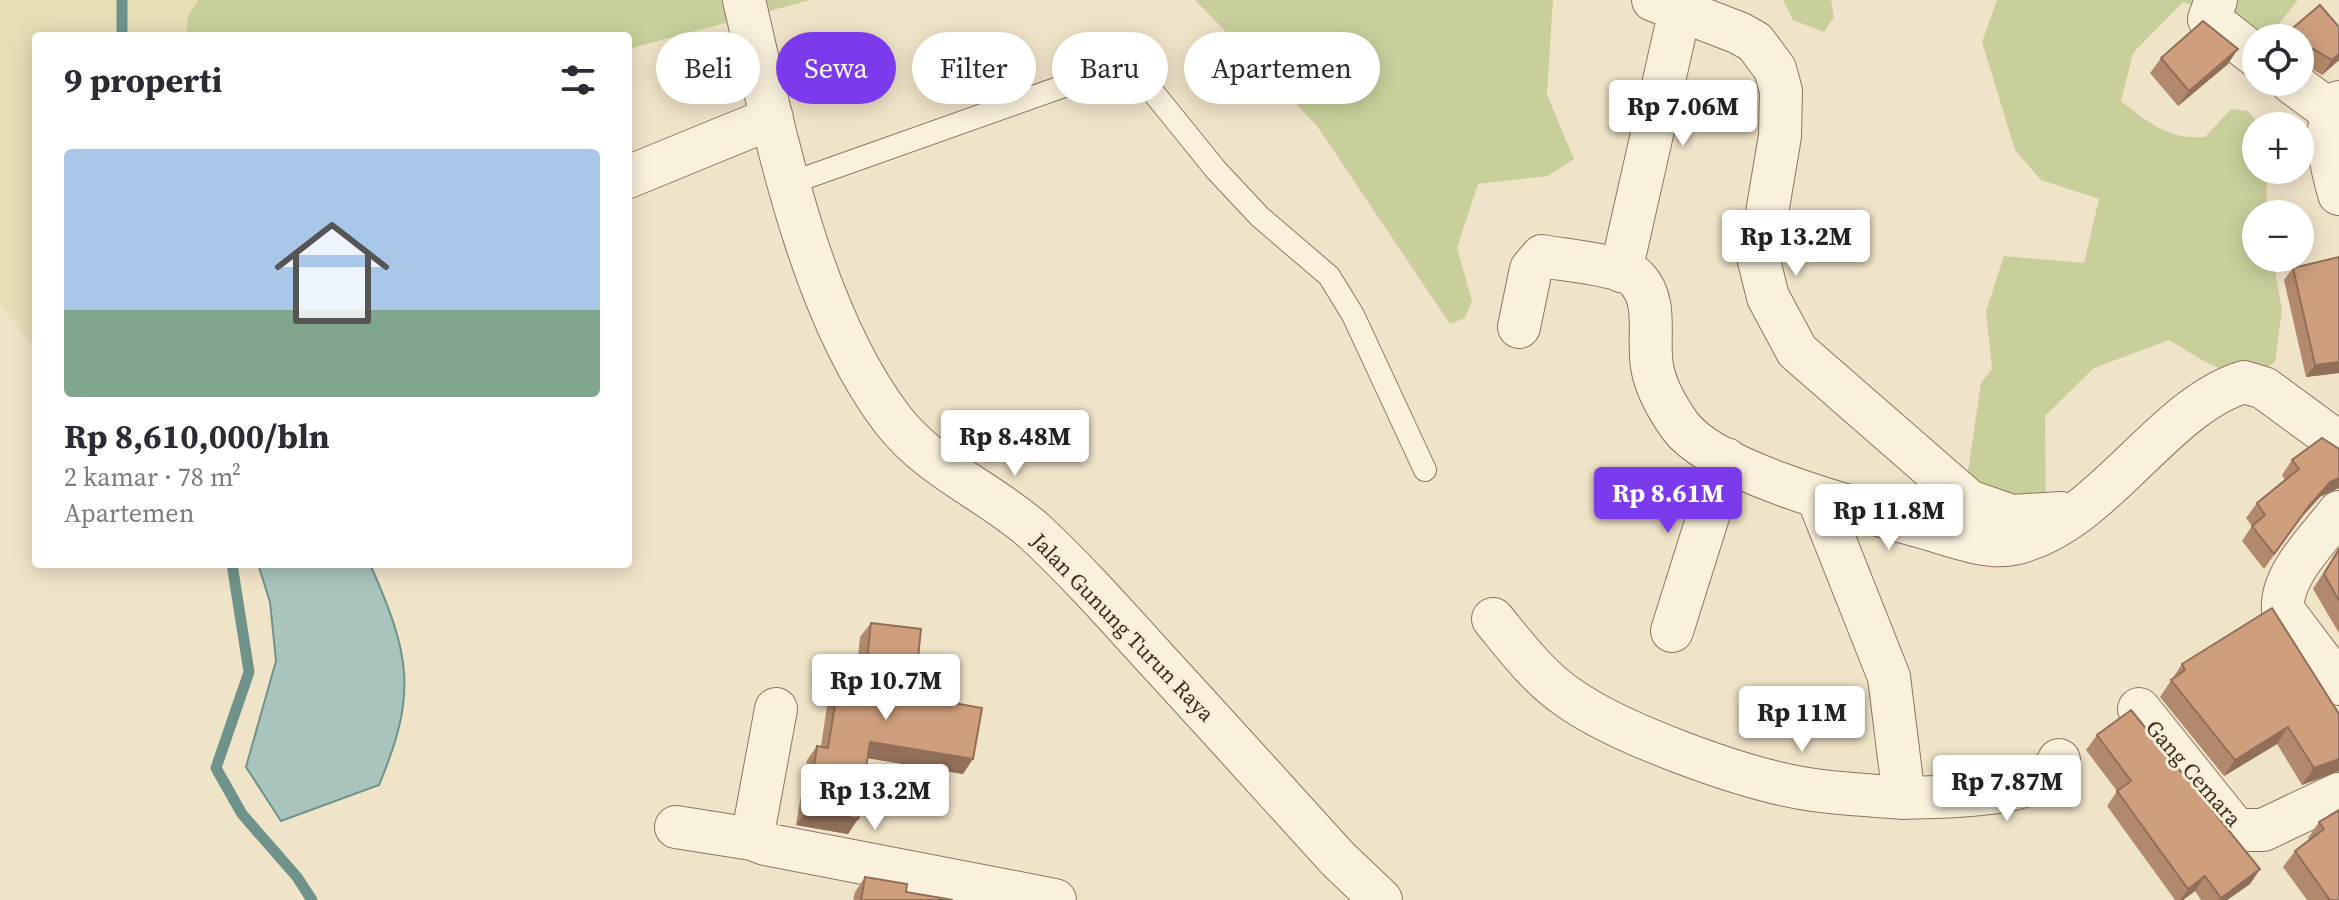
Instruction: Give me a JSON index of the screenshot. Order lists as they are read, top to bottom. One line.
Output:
{"streets":{"street":["Jalan Gunung Turun Raya","Gang Cemara"]},"page":{"map_buttons":["+","−"],"chip":["Beli","Sewa","Filter","Baru","Apartemen"],"heading":"9 properti","price":["Rp 7.06M","Rp 13.2M","Rp 8.48M","Rp 8.61M","Rp 11.8M","Rp 10.7M","Rp 11M","Rp 7.87M","Rp 13.2M"],"list":[{"name":"Rp 8,610,000/bln","note":"2 kamar · 78 m² · Apartemen"}]}}
